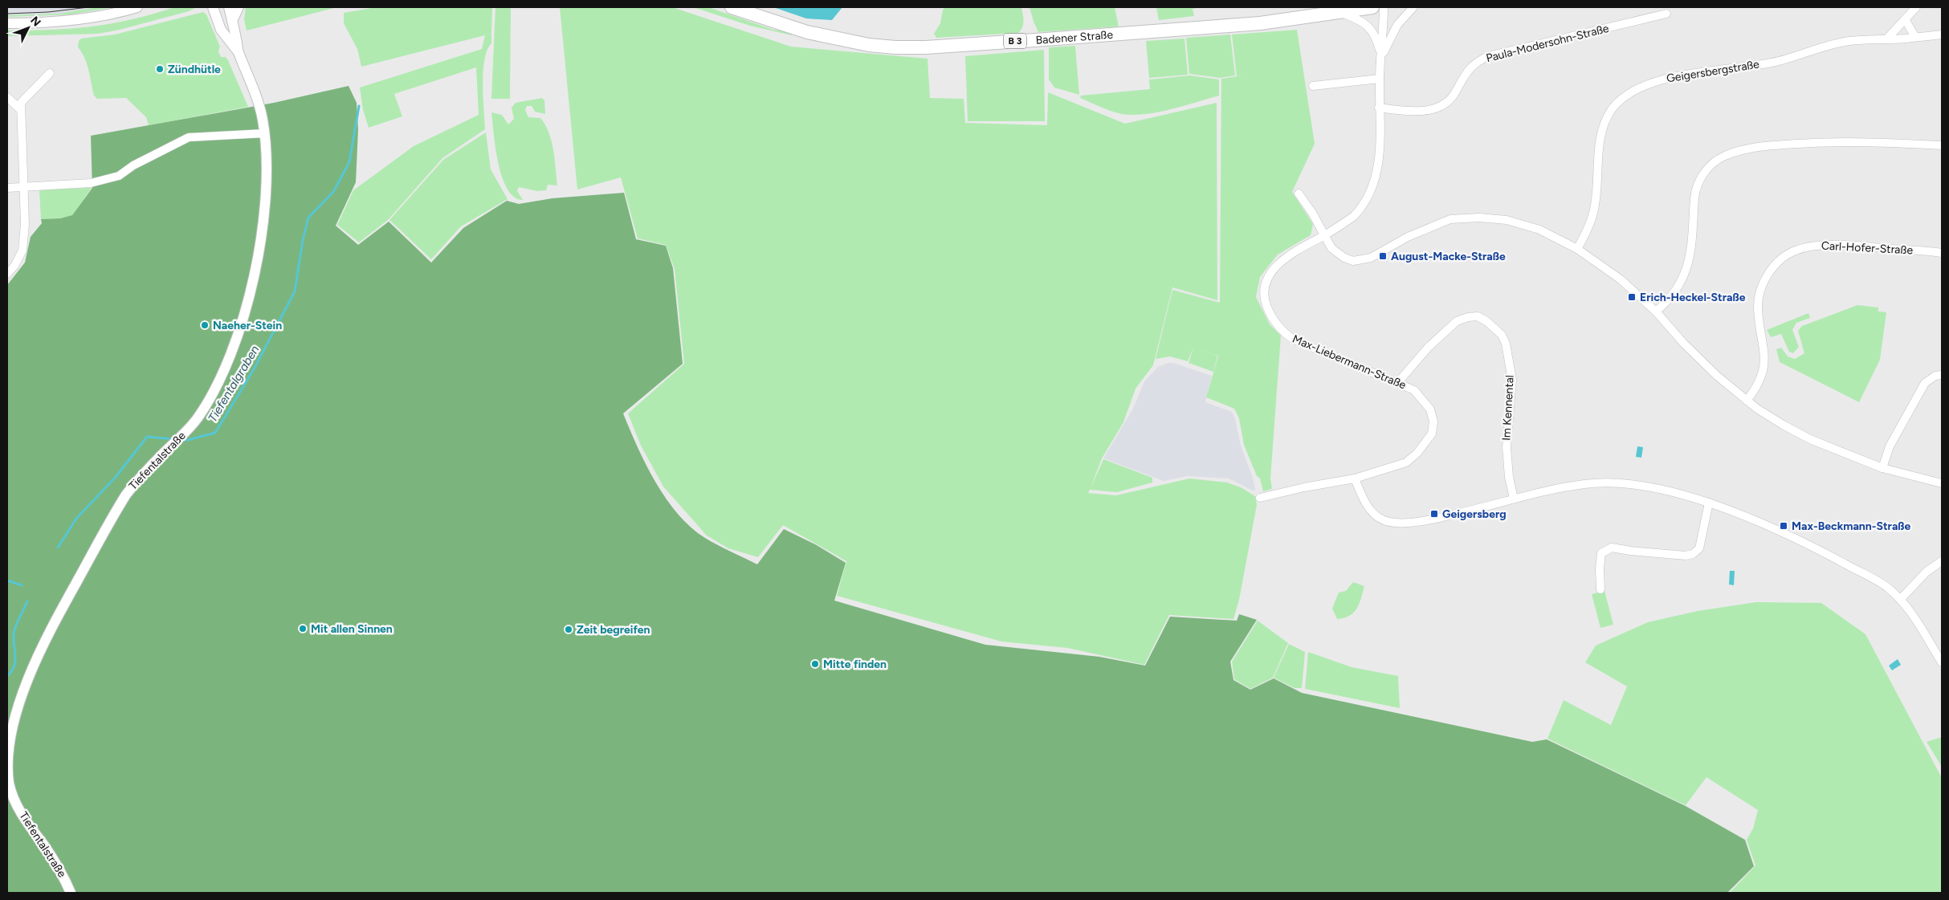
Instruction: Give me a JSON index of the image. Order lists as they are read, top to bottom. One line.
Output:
{"streets":{"main road":["Badener Straße","B 3"],"street":["Paula-Modersohn-Straße","Geigersbergstraße","Carl-Hofer-Straße","Max-Liebermann-Straße","Im Kennental","Tiefentalstraße"]},"crossings":[["Badener Straße","Max-Liebermann-Straße"],["Paula-Modersohn-Straße","Max-Liebermann-Straße"],["Max-Liebermann-Straße","Im Kennental"]],"water":["Tiefentalgraben"],"places":{"other":["Zündhütle","Naeher-Stein","Mit allen Sinnen","Zeit begreifen","Mitte finden"],"transit":["August-Macke-Straße","Erich-Heckel-Straße","Geigersberg","Max-Beckmann-Straße"]},"north":"top right"}
